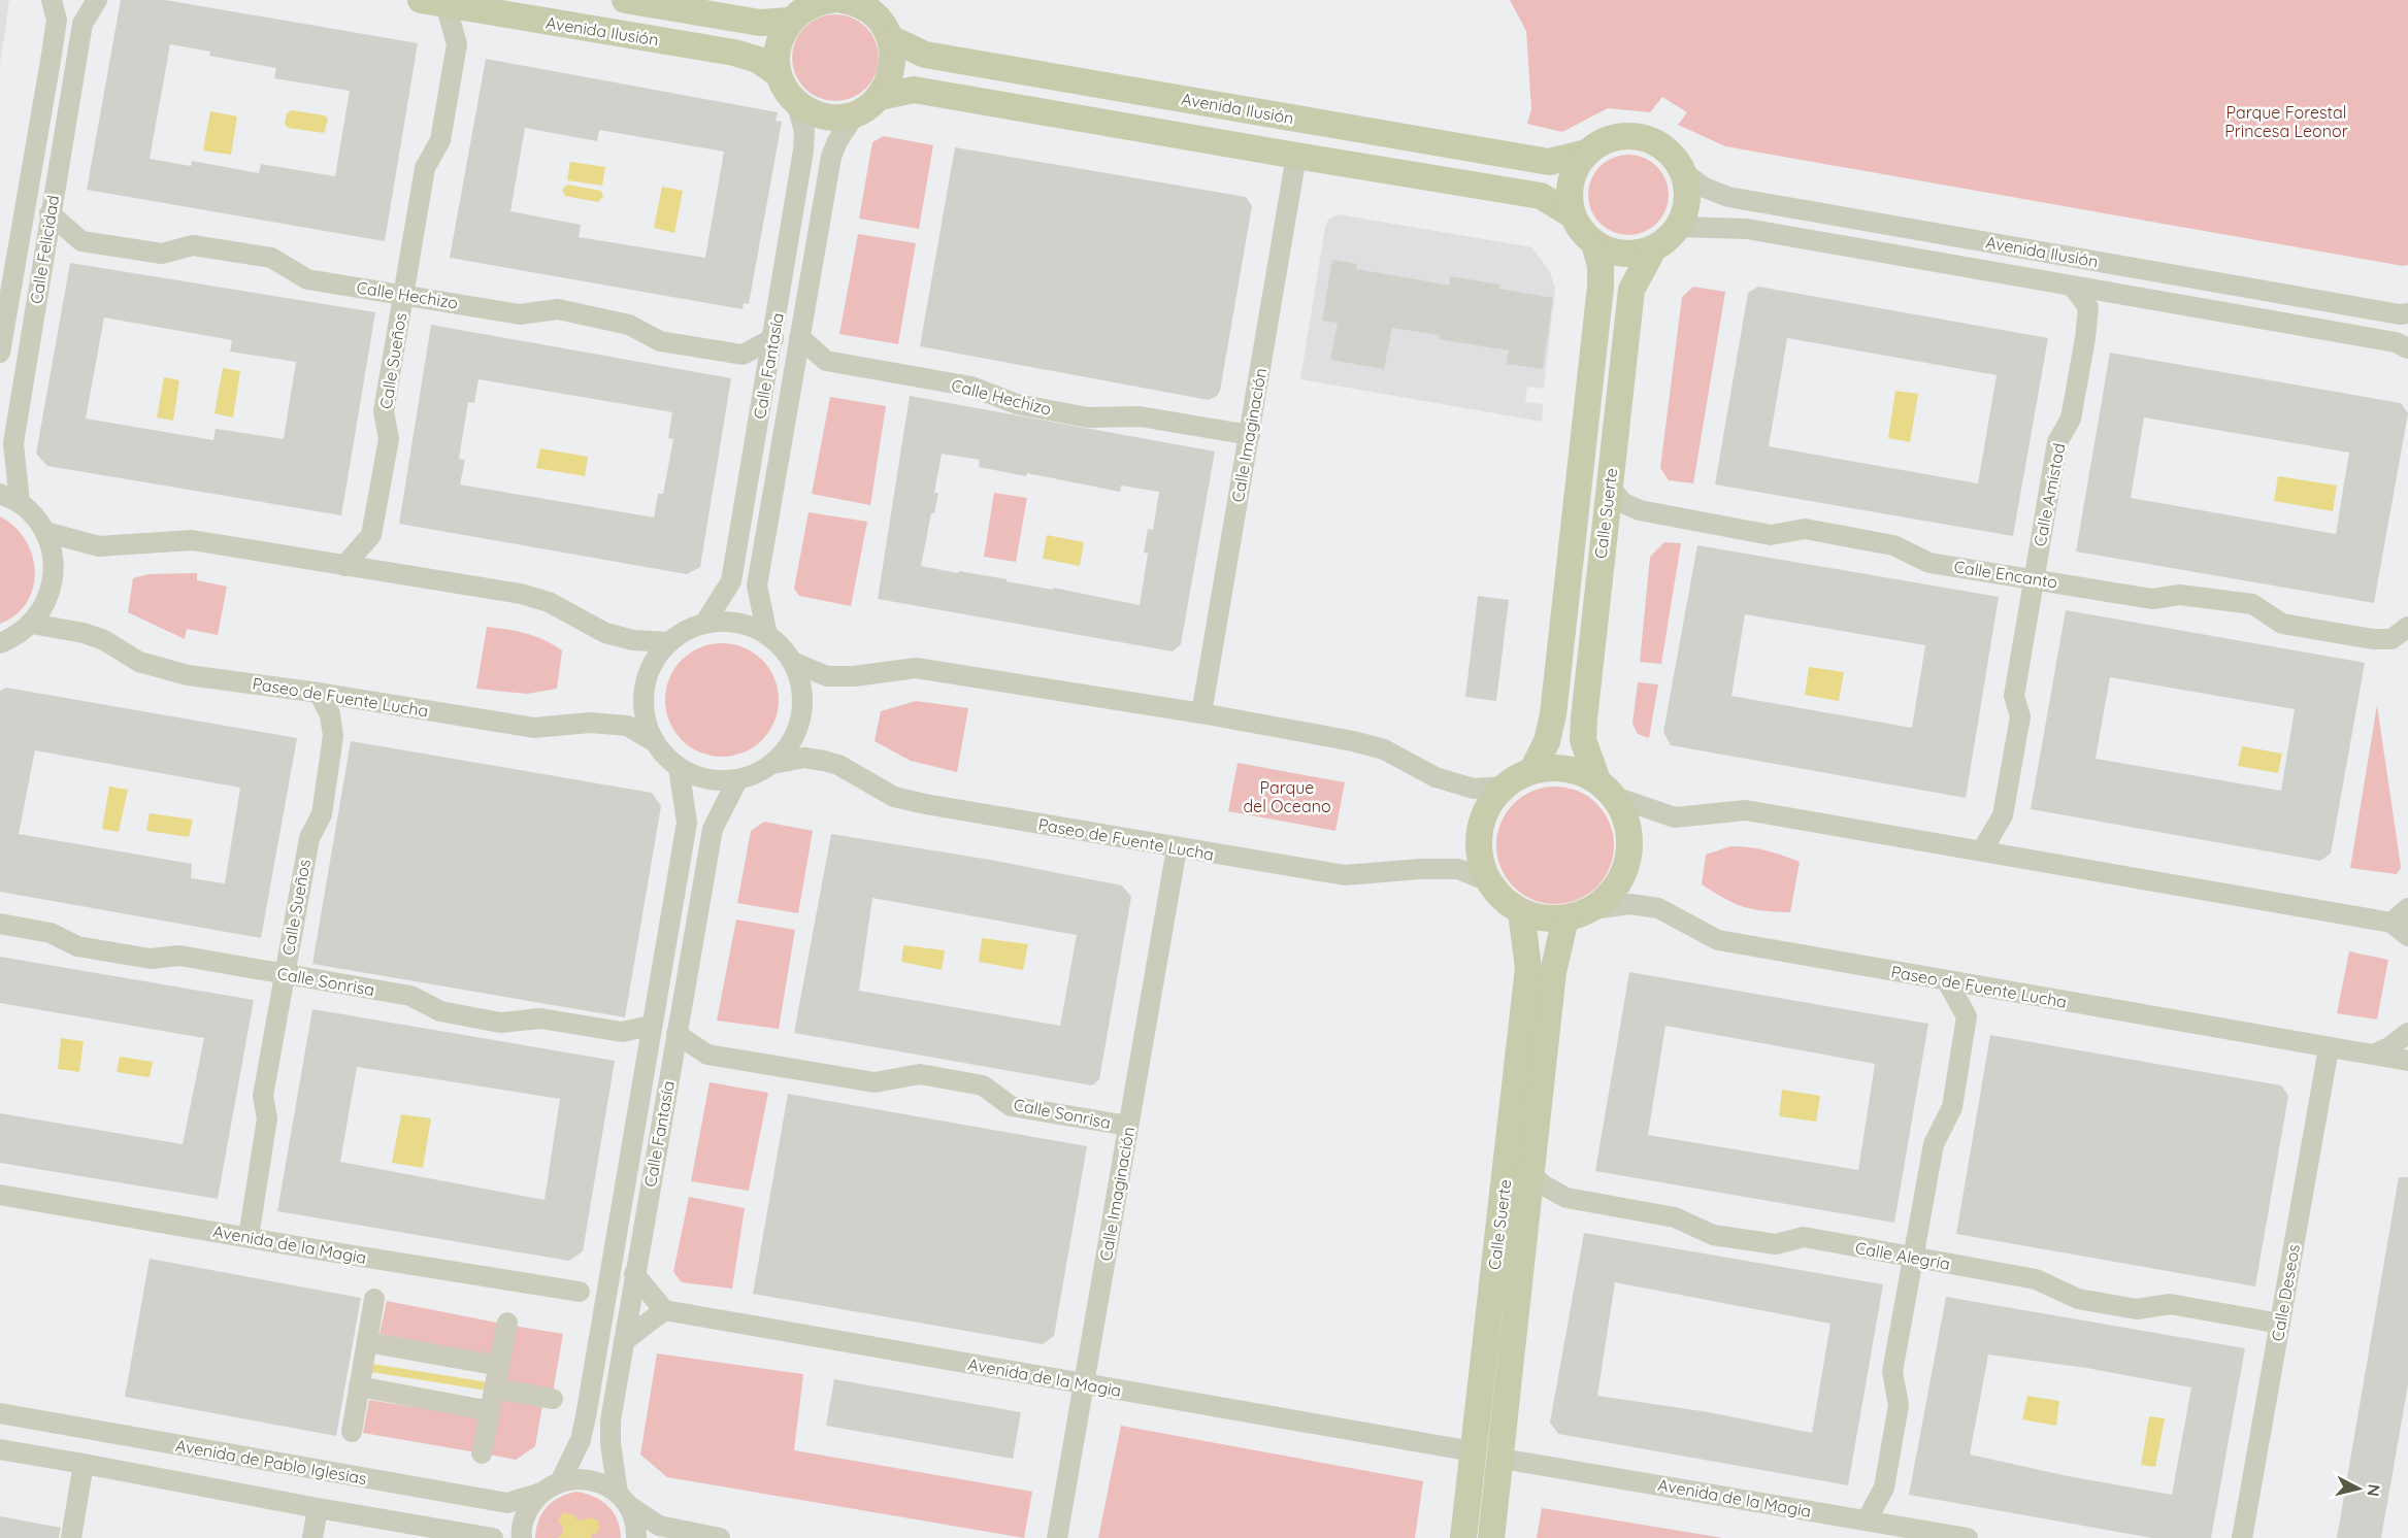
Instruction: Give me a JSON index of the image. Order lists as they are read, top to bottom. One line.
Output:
{"streets":{"main road":["Avenida Ilusión","Calle Suerte"],"street":["Calle Felicidad","Calle Hechizo","Calle Sueños","Calle Fantasía","Calle Imaginación","Calle Amistad","Calle Encanto","Paseo de Fuente Lucha","Calle Sonrisa","Avenida de la Magia","Calle Alegría","Calle Deseos","Avenida de Pablo Iglesias"]},"crossings":[["Avenida Ilusión","Calle Sueños"],["Avenida Ilusión","Calle Amistad"],["Avenida Ilusión","Calle Suerte"],["Calle Felicidad","Calle Hechizo"],["Calle Hechizo","Calle Sueños"],["Calle Hechizo","Calle Fantasía"],["Calle Hechizo","Calle Imaginación"],["Calle Sueños","Paseo de Fuente Lucha"],["Calle Sueños","Calle Sonrisa"],["Calle Sueños","Avenida de la Magia"],["Calle Fantasía","Paseo de Fuente Lucha"],["Calle Fantasía","Calle Sonrisa"],["Calle Imaginación","Paseo de Fuente Lucha"],["Calle Imaginación","Calle Sonrisa"],["Calle Imaginación","Avenida de la Magia"],["Calle Amistad","Calle Encanto"],["Calle Suerte","Calle Encanto"],["Calle Suerte","Paseo de Fuente Lucha"],["Calle Suerte","Avenida de la Magia"],["Calle Suerte","Calle Alegría"],["Paseo de Fuente Lucha","Calle Deseos"],["Calle Alegría","Calle Deseos"]],"parks":["Parque Forestal Princesa Leonor","Parque del Oceano"],"north":"right"}
